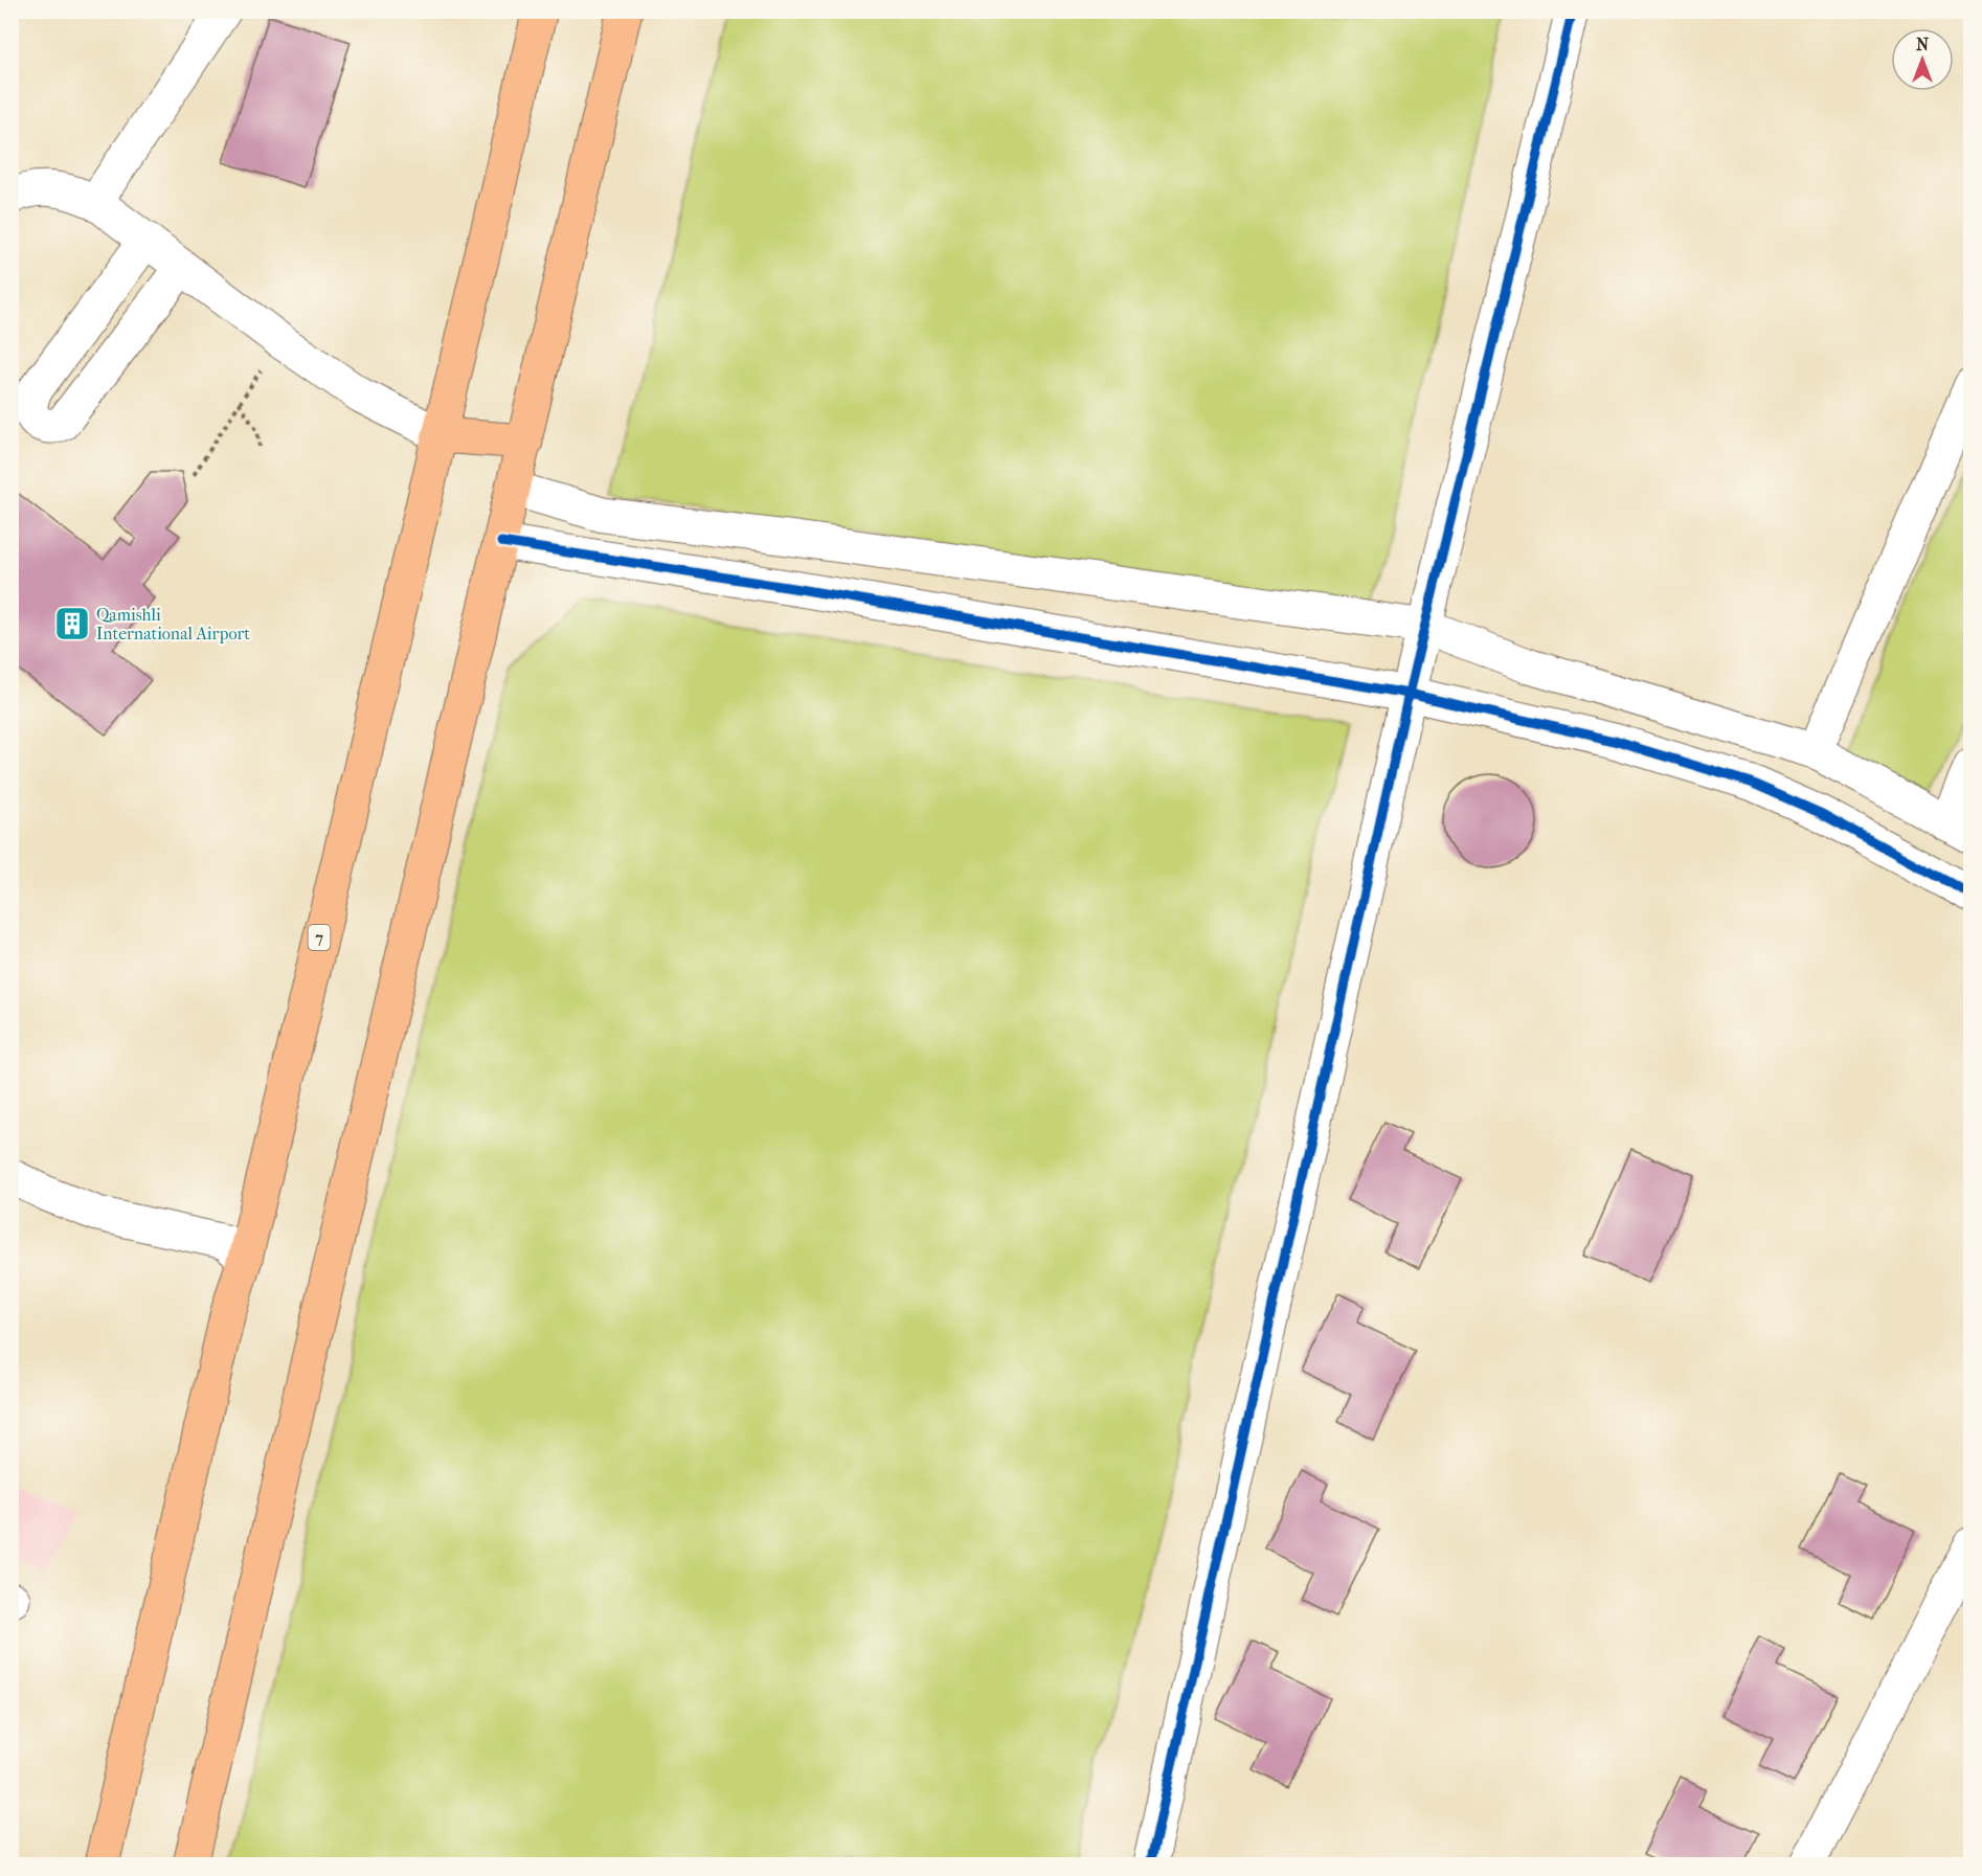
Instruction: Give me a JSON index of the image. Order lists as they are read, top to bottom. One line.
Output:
{"streets":{"highway":["7"]},"places":{"building":["Qamishli International Airport"]},"north":"top"}
